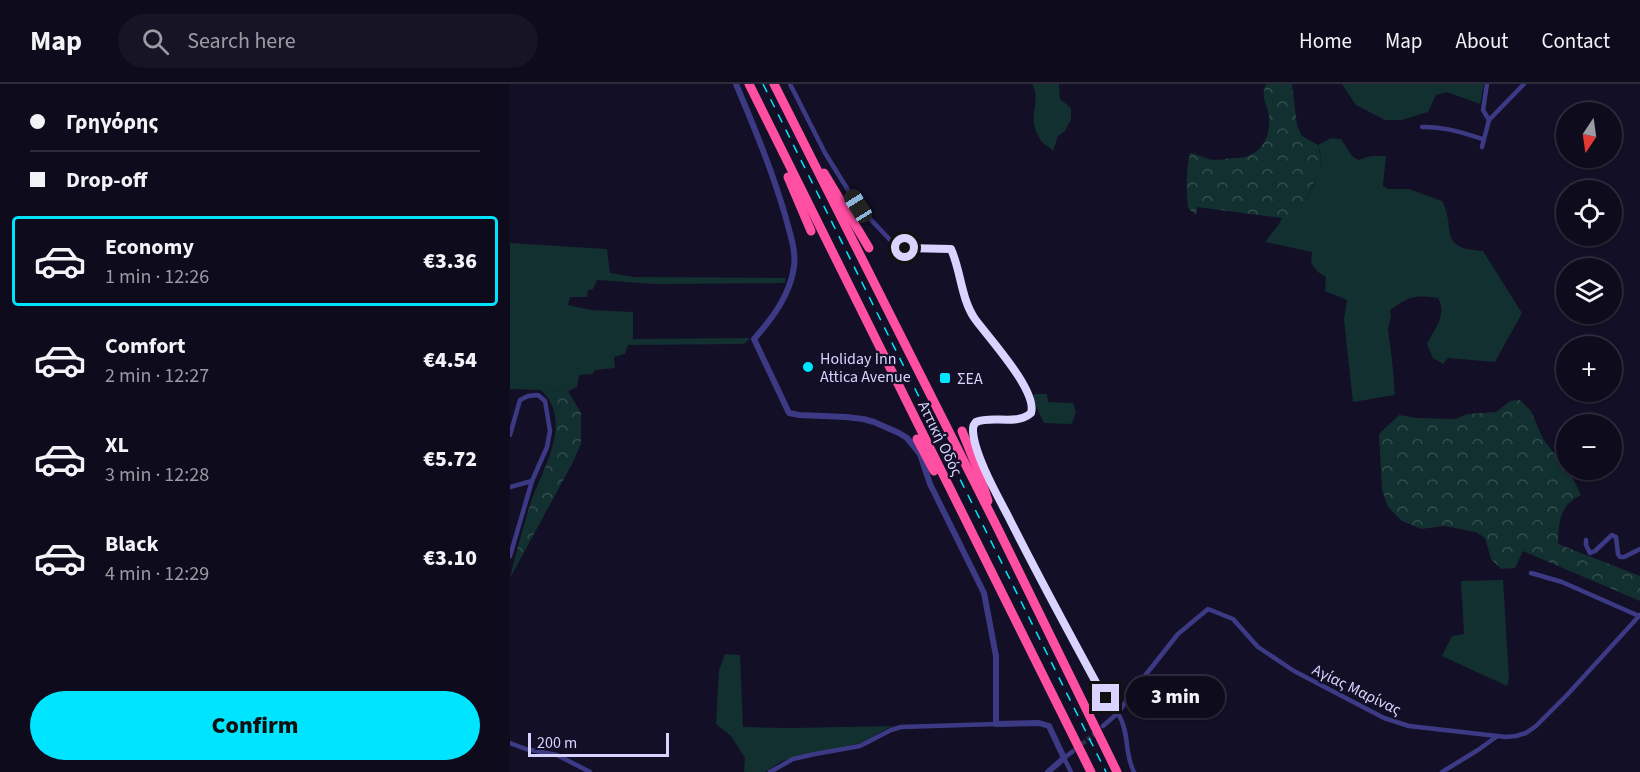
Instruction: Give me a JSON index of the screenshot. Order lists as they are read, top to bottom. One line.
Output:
{"streets":{"highway":["Αττική Οδός"],"street":["Αγίας Μαρίνας"]},"places":{"other":["Holiday Inn Attica Avenue"],"transit":["ΣΕΑ"]},"scale_bar":"200 m","north":"bottom","page":{"header":"Map","search":"Search here","nav":["Home","Map","About","Contact"],"banner":["Γρηγόρης","Drop-off"],"map_buttons":["+","−"],"list":[{"name":"Economy","note":"1 min · 12:26","value":"€3.36"},{"name":"Comfort","note":"2 min · 12:27","value":"€4.54"},{"name":"XL","note":"3 min · 12:28","value":"€5.72"},{"name":"Black","note":"4 min · 12:29","value":"€3.10"}],"bubble":"3 min","buttons":"Confirm","scale":"200 m"}}
